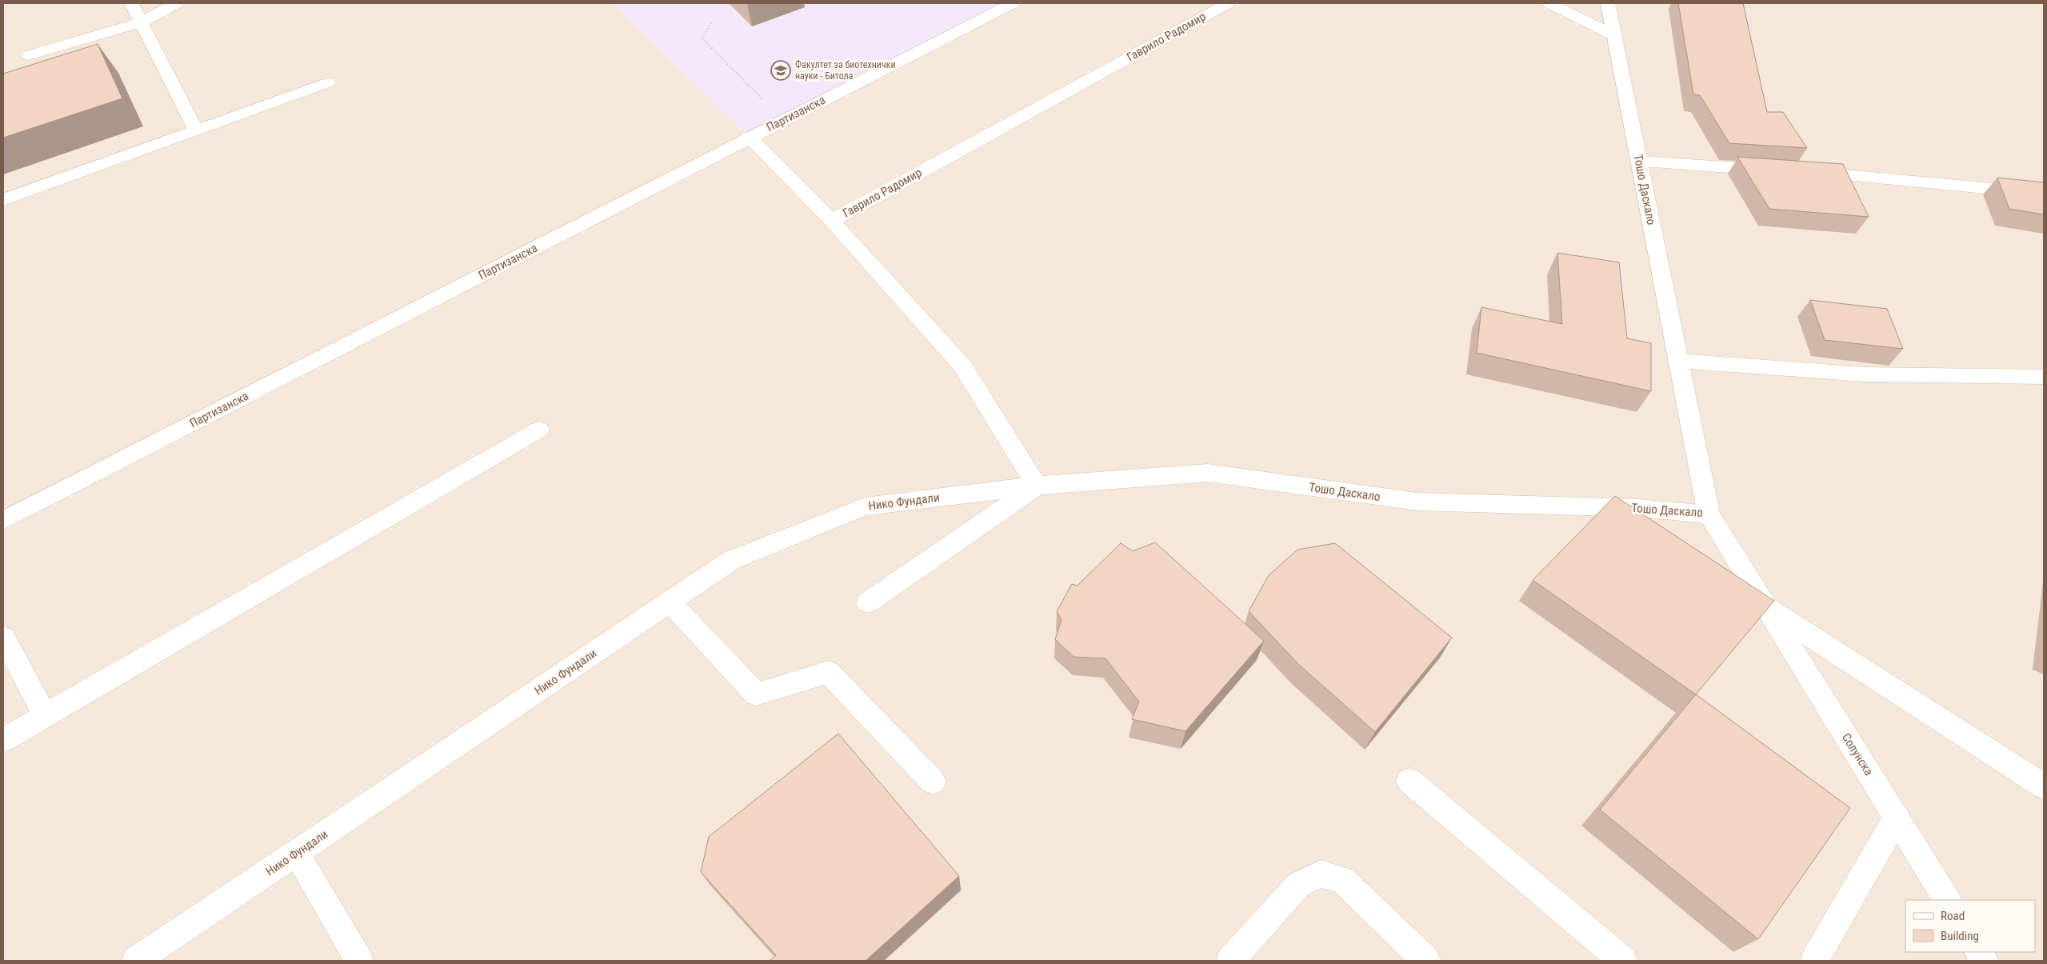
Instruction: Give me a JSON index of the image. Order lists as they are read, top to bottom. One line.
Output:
{"streets":{"street":["Гаврило Радомир","Партизанска","Тошо Даскало","Нико Фундали","Солунска"]},"crossings":[["Гаврило Радомир","Тошо Даскало"],["Гаврило Радомир","Нико Фундали"],["Тошо Даскало","Нико Фундали"],["Тошо Даскало","Солунска"]],"places":{"school or university":["Факултет за биотехнички науки - Битола"]},"legend":["Road","Building"]}
